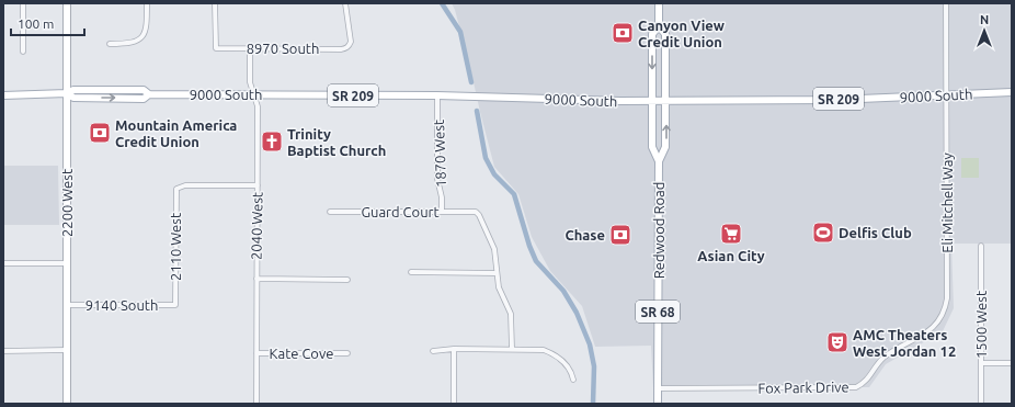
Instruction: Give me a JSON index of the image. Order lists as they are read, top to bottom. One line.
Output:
{"streets":{"main road":["9000 South","SR 209","2200 West","Redwood Road","SR 68"],"street":["8970 South","1870 West","Eli Mitchell Way","Guard Court","2040 West","2110 West","9140 South","1500 West","Kate Cove","Fox Park Drive"]},"crossings":[["8970 South","2040 West"],["9000 South","1870 West"],["9000 South","2200 West"],["9000 South","Eli Mitchell Way"],["9000 South","2040 West"],["9000 South","Redwood Road"],["1870 West","Guard Court"],["2200 West","9140 South"],["Eli Mitchell Way","Fox Park Drive"],["2040 West","2110 West"],["2040 West","Kate Cove"],["Redwood Road","Fox Park Drive"],["2110 West","9140 South"]],"places":{"bank":["Canyon View Credit Union","Mountain America Credit Union","Chase"],"church":["Trinity Baptist Church"],"sports":["Delfis Club"],"supermarket":["Asian City"],"theatre":["AMC Theaters West Jordan 12"]},"scale_bar":"100 m","north":"top"}
